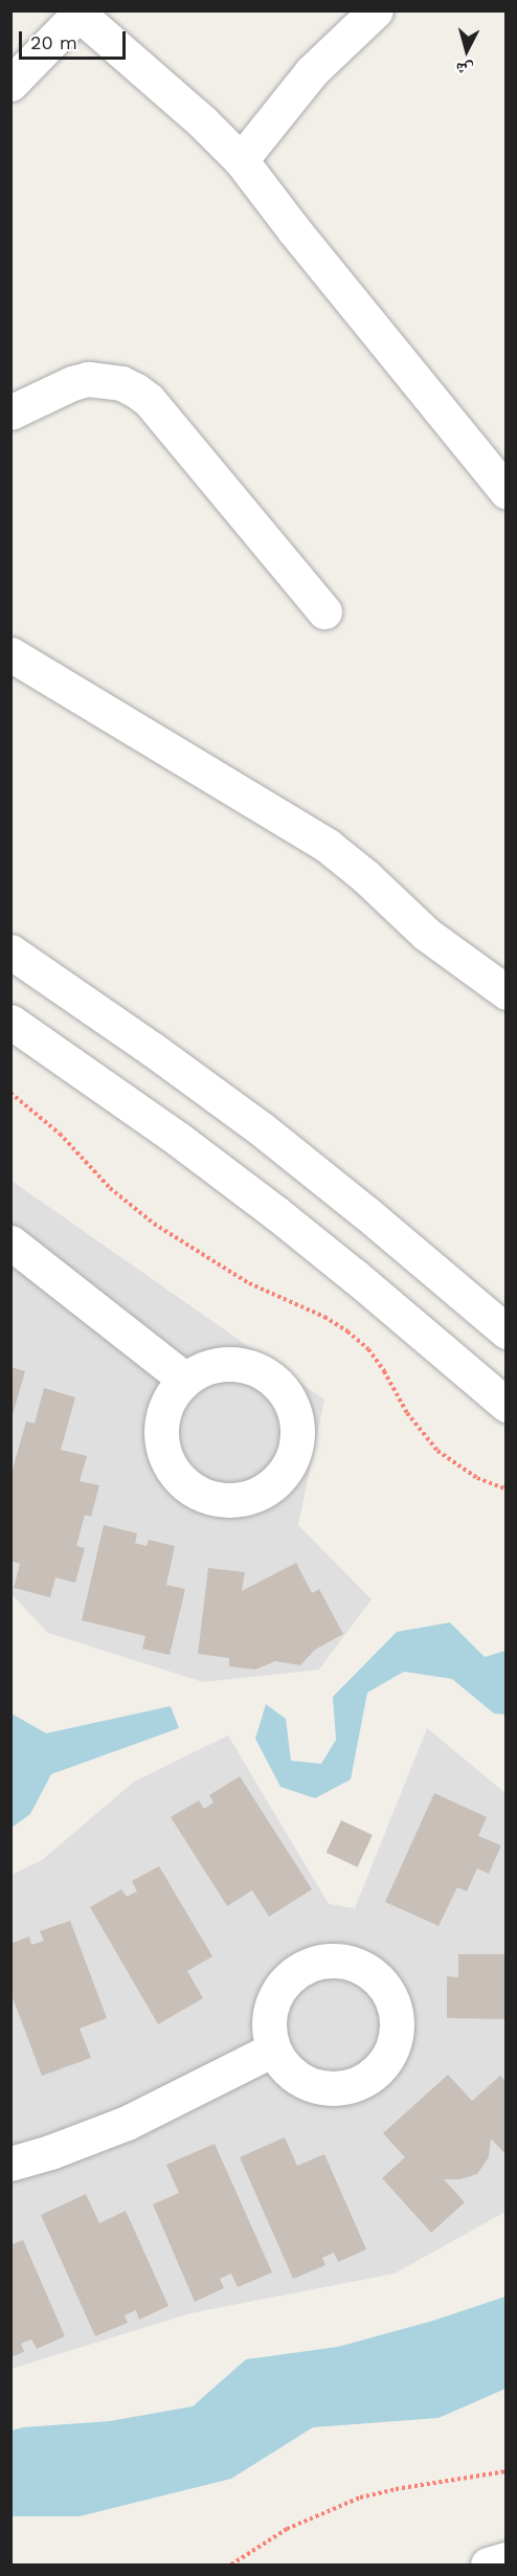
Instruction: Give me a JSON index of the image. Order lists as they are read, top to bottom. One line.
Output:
{"scale_bar":"20 m","north":"bottom"}
